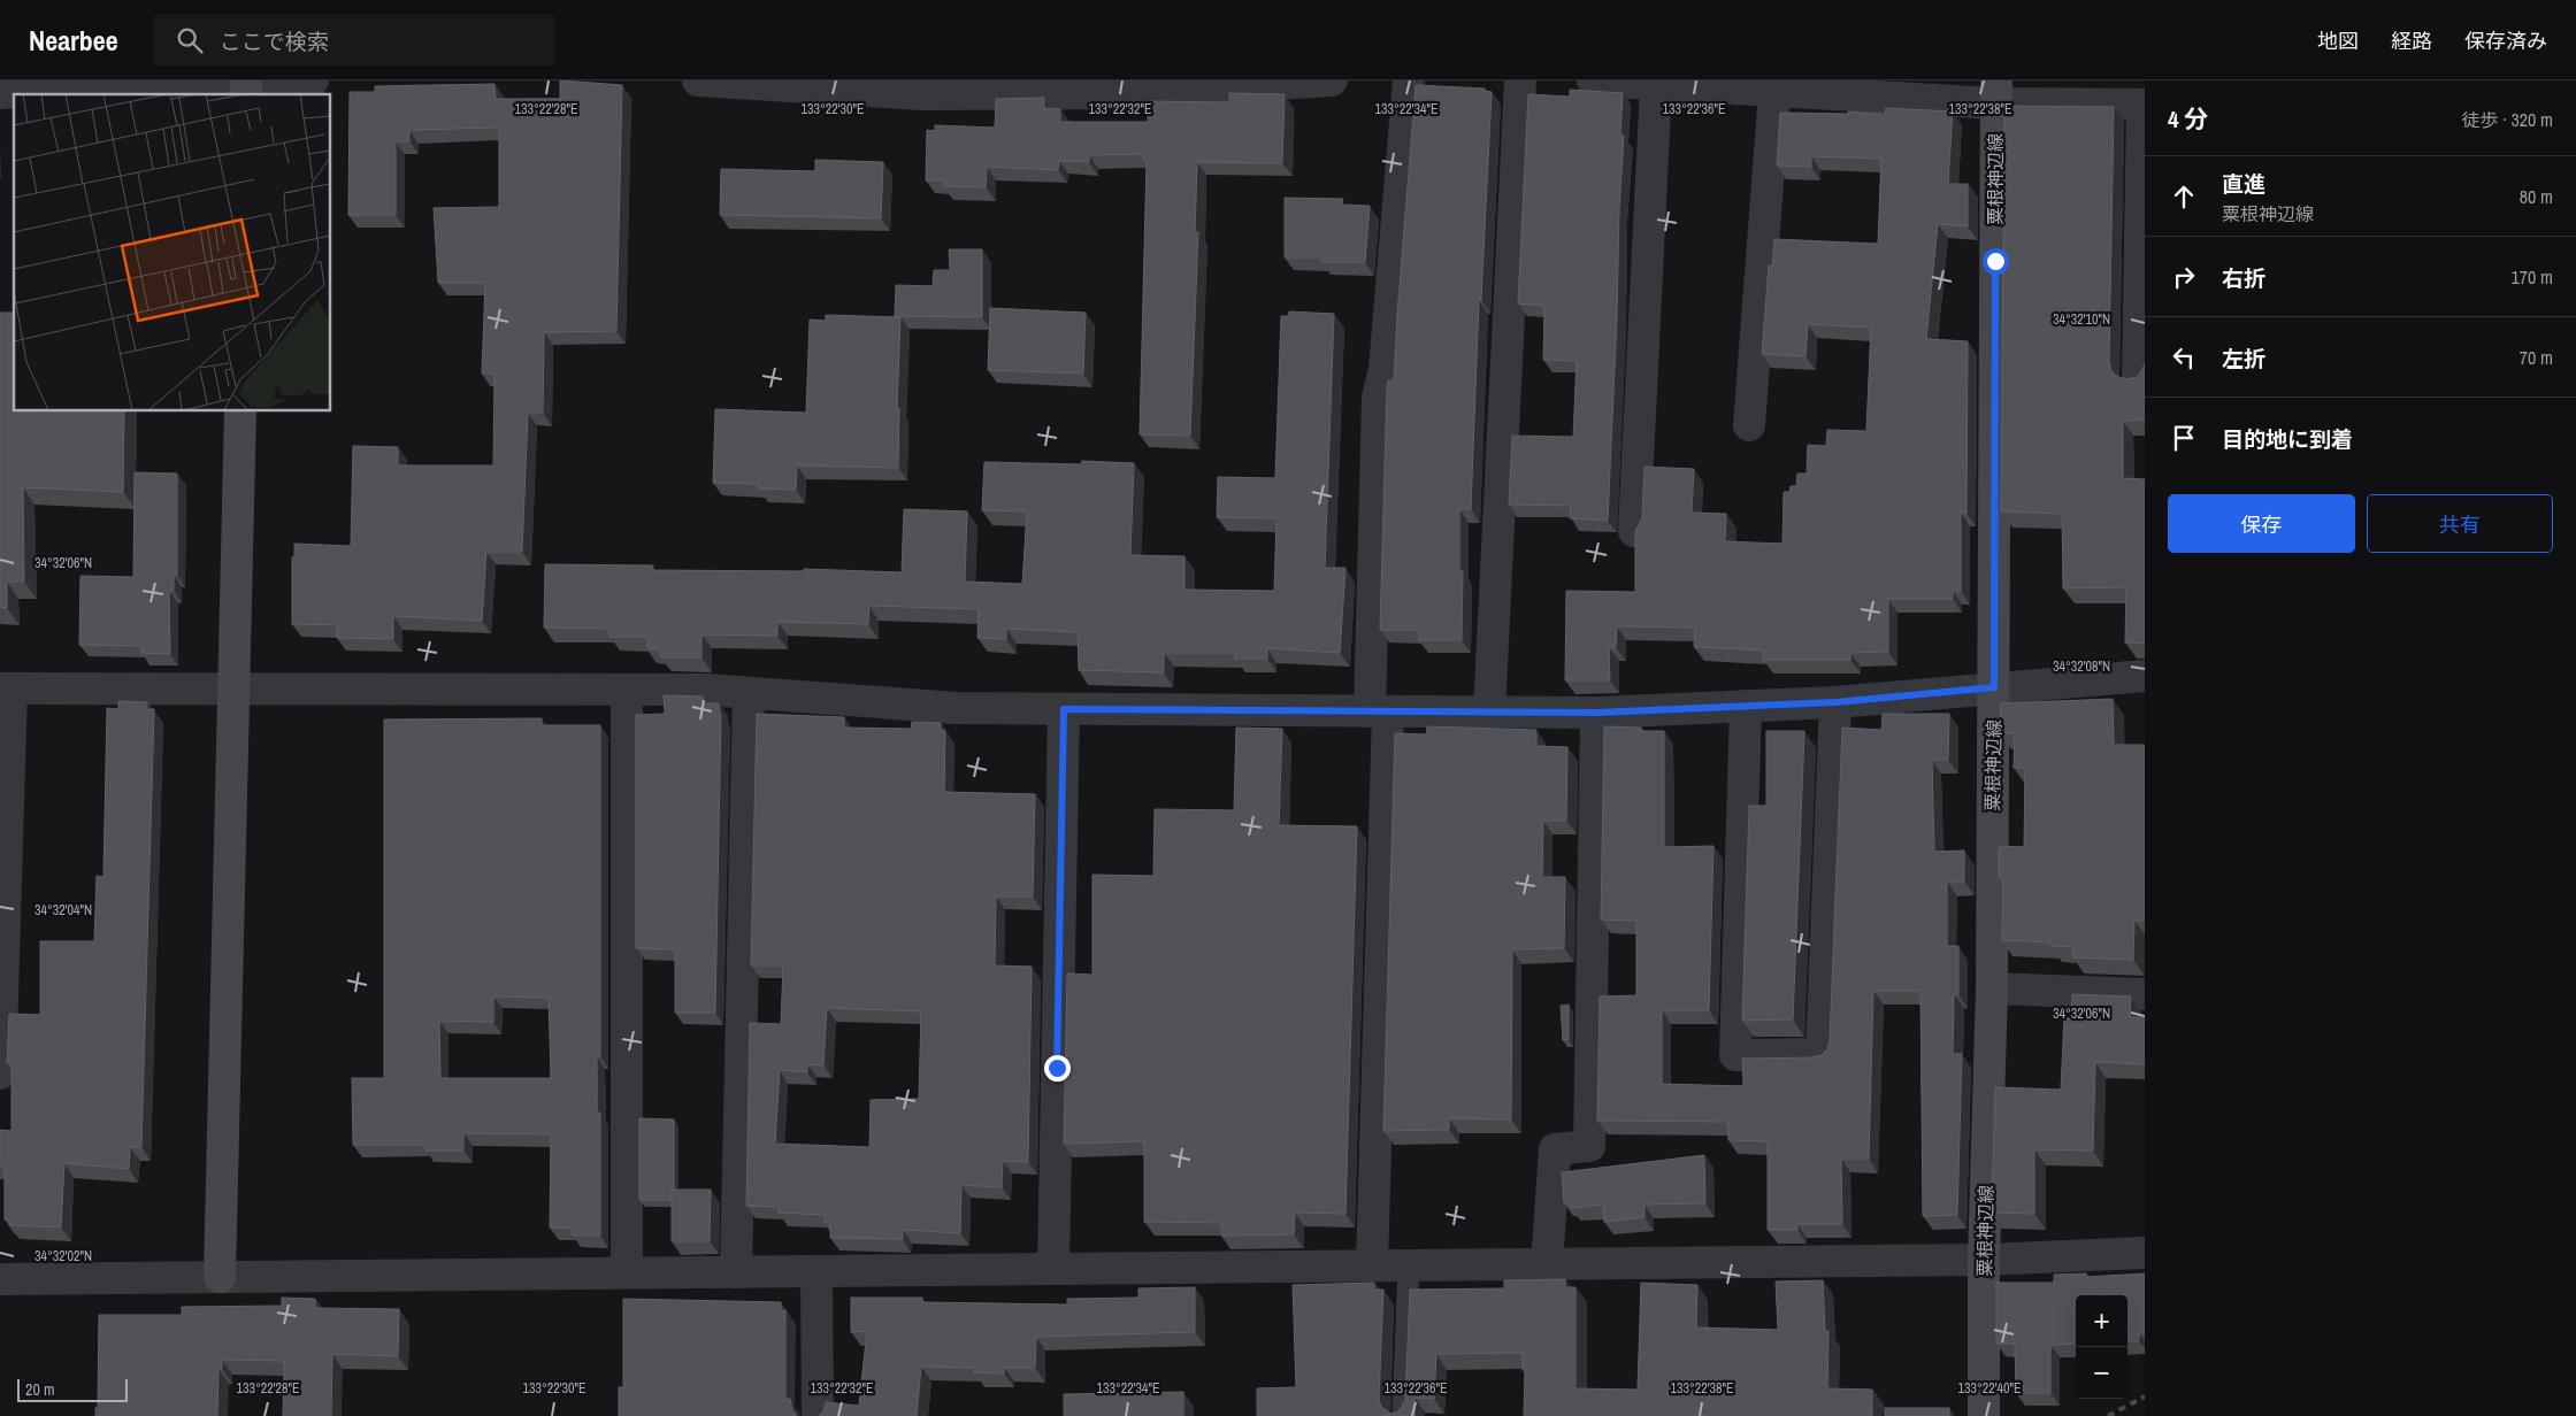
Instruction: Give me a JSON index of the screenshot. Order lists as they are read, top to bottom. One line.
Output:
{"streets":{"main road":["粟根神辺線"]},"scale_bar":"20 m","page":{"header":"Nearbee","search":"ここで検索","nav":["地図","経路","保存済み"],"heading":["4 分","徒歩 · 320 m"],"list":[["直進","粟根神辺線","80 m"],["右折","170 m"],["左折","70 m"],"目的地に到着"],"buttons":["保存","共有"],"map_buttons":["+","−"],"scale":"20 m"},"coordinates":["133°22'28\"E","133°22'30\"E","133°22'32\"E","133°22'34\"E","133°22'36\"E","133°22'38\"E","34°32'10\"N","34°32'06\"N","34°32'08\"N","34°32'04\"N","34°32'02\"N","133°22'40\"E"]}
